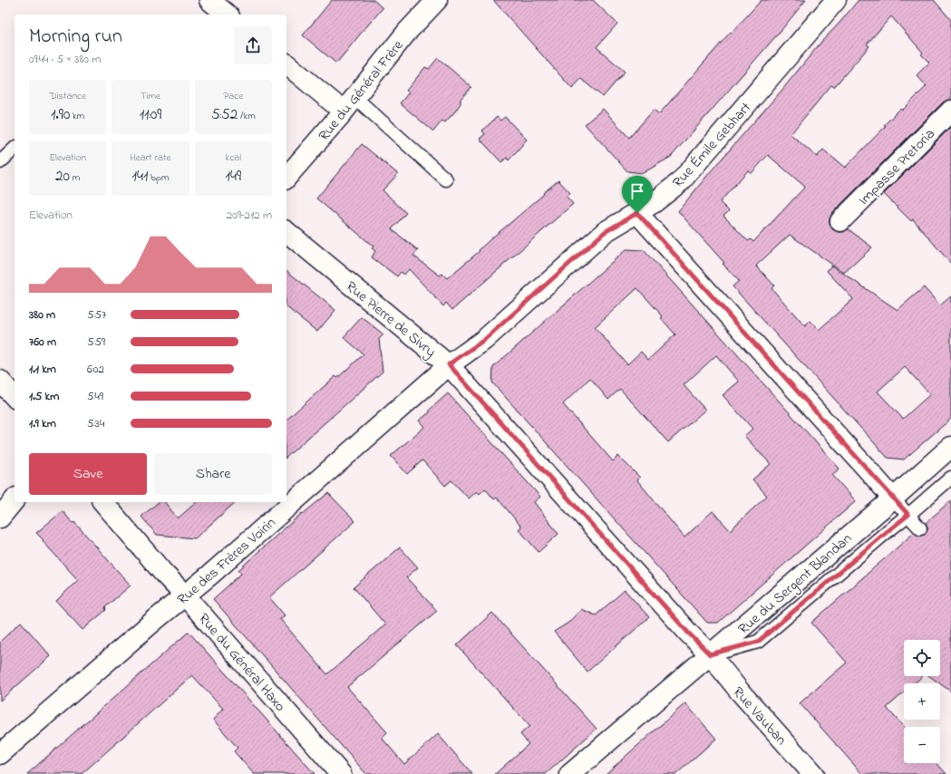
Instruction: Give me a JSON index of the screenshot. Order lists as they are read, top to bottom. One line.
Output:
{"streets":{"street":["Rue du Général Frère","Rue Émile Gebhart","Impasse Pretoria","Rue Pierre de Sivry","Rue des Frères Voirin","Rue du Sergent Blandan","Rue du Général Haxo","Rue Vauban"]},"crossings":[["Rue Émile Gebhart","Rue Pierre de Sivry"],["Rue Émile Gebhart","Rue des Frères Voirin"],["Rue Pierre de Sivry","Rue des Frères Voirin"],["Rue Pierre de Sivry","Rue du Sergent Blandan"],["Rue Pierre de Sivry","Rue Vauban"],["Rue des Frères Voirin","Rue du Général Haxo"],["Rue du Sergent Blandan","Rue Vauban"]],"page":{"heading":["Morning run","09:44 · 5 × 380 m"],"stats":[["Distance","1.90 km"],["Time","11:09"],["Pace","5:52 /km"],["Elevation","20 m"],["Heart rate","141 bpm"],["kcal","149"]],"chart":["Elevation","209–212 m"],"list":[{"name":"380 m","note":"5:57"},{"name":"760 m","note":"5:59"},{"name":"1.1 km","note":"6:02"},{"name":"1.5 km","note":"5:49"},{"name":"1.9 km","note":"5:34"}],"buttons":["Save","Share"],"map_buttons":["+","−"]}}
